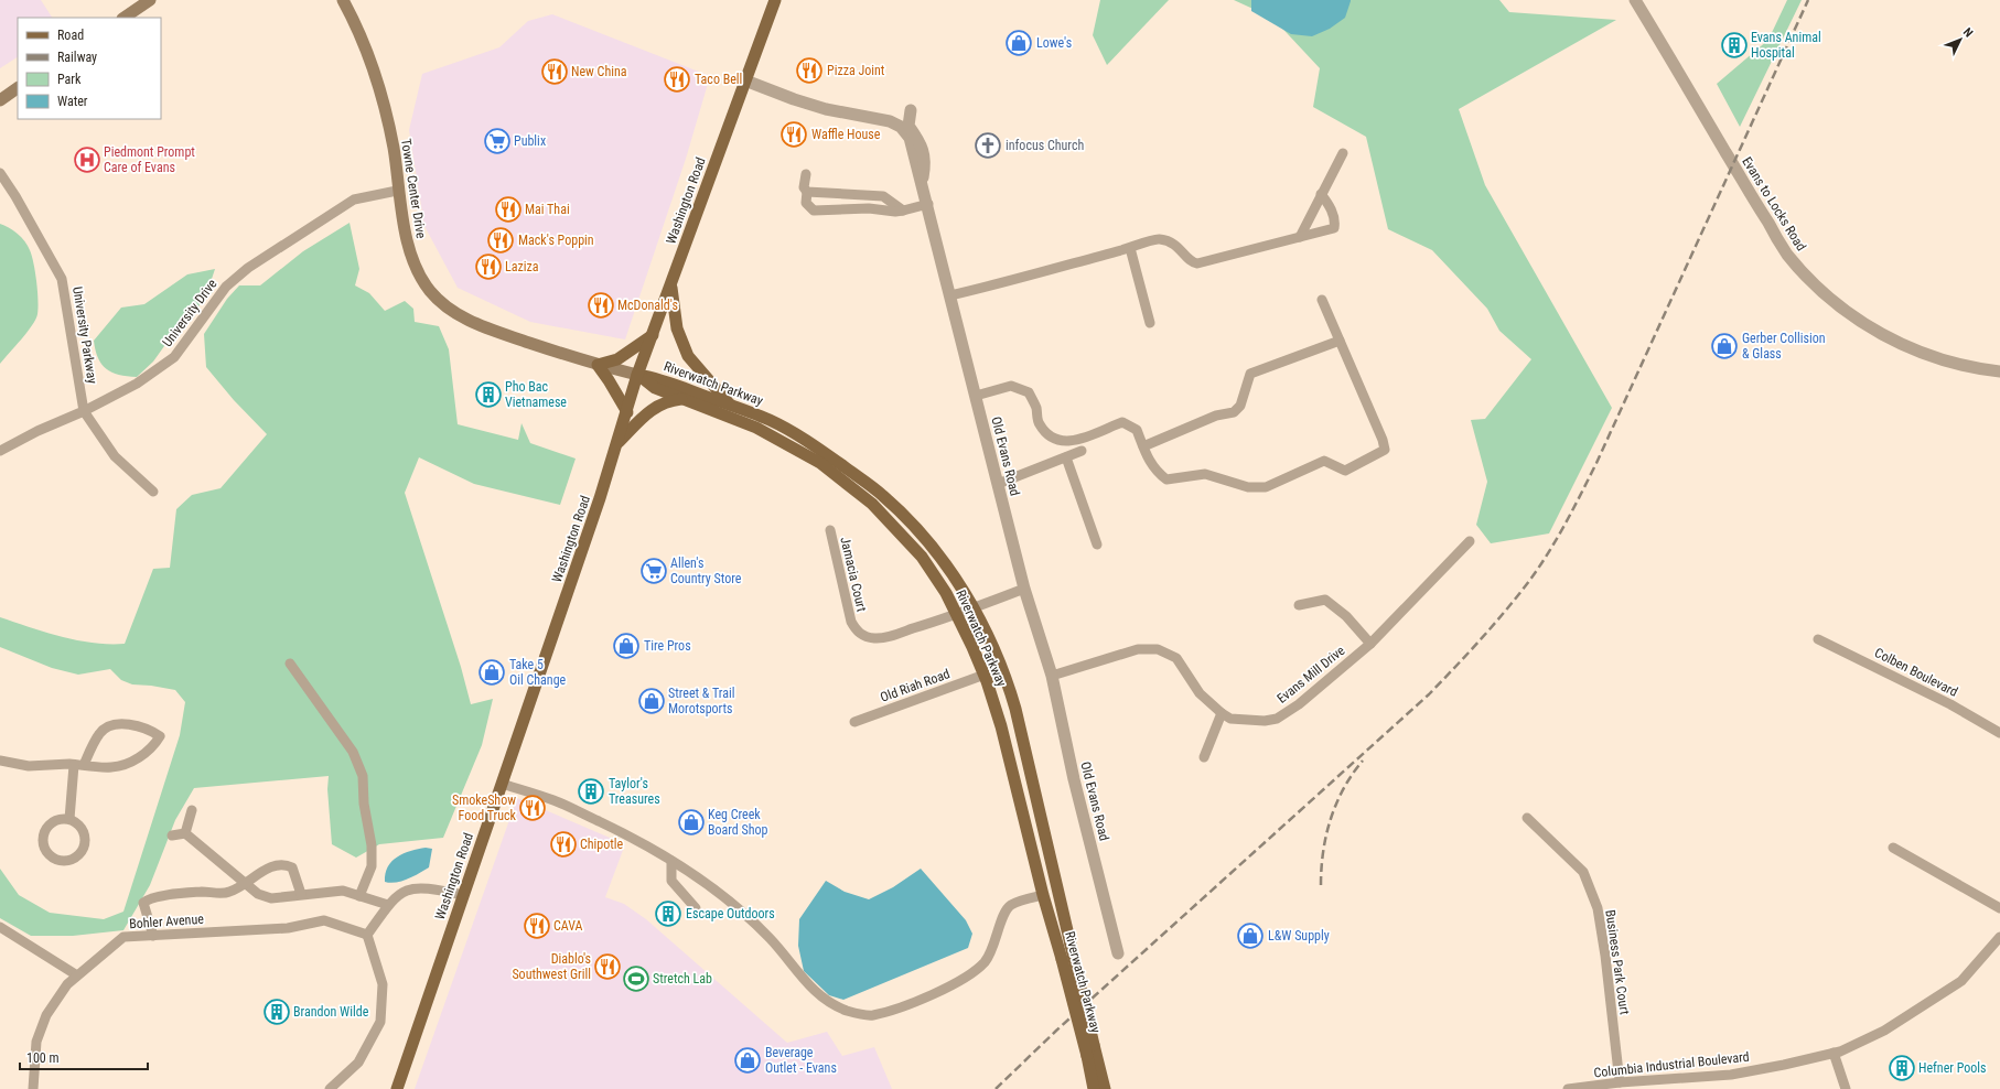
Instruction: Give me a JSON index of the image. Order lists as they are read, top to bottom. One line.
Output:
{"streets":{"main road":["Towne Center Drive","Washington Road","Riverwatch Parkway"],"street":["Evans to Locks Road","University Drive","University Parkway","Old Evans Road","Jamacia Court","Colben Boulevard","Evans Mill Drive","Old Riah Road","Bohler Avenue","Business Park Court","Columbia Industrial Boulevard"]},"crossings":[["Towne Center Drive","Washington Road"],["Towne Center Drive","University Drive"],["Towne Center Drive","Riverwatch Parkway"],["Washington Road","Riverwatch Parkway"],["Washington Road","Old Evans Road"],["University Drive","University Parkway"],["Riverwatch Parkway","Jamacia Court"],["Riverwatch Parkway","Old Riah Road"],["Old Evans Road","Jamacia Court"],["Old Evans Road","Evans Mill Drive"],["Business Park Court","Columbia Industrial Boulevard"]],"places":{"shop":["Lowe's","Gerber Collision & Glass","Tire Pros","Take 5 Oil Change","Street & Trail Morotsports","Keg Creek Board Shop","L&W Supply","Beverage Outlet - Evans"],"building":["Evans Animal Hospital","Pho Bac Vietnamese","Taylor's Treasures","Escape Outdoors","Brandon Wilde","Hefner Pools"],"restaurant":["Pizza Joint","New China","Taco Bell","Waffle House","Mai Thai","Mack's Poppin","Laziza","McDonald's","SmokeShow Food Truck","Chipotle","CAVA","Diablo's Southwest Grill"],"supermarket":["Publix","Allen's Country Store"],"church":["infocus Church"],"hospital":["Piedmont Prompt Care of Evans"],"sports":["Stretch Lab"]},"legend":["Road","Railway","Park","Water"],"scale_bar":"100 m","north":"top right"}
